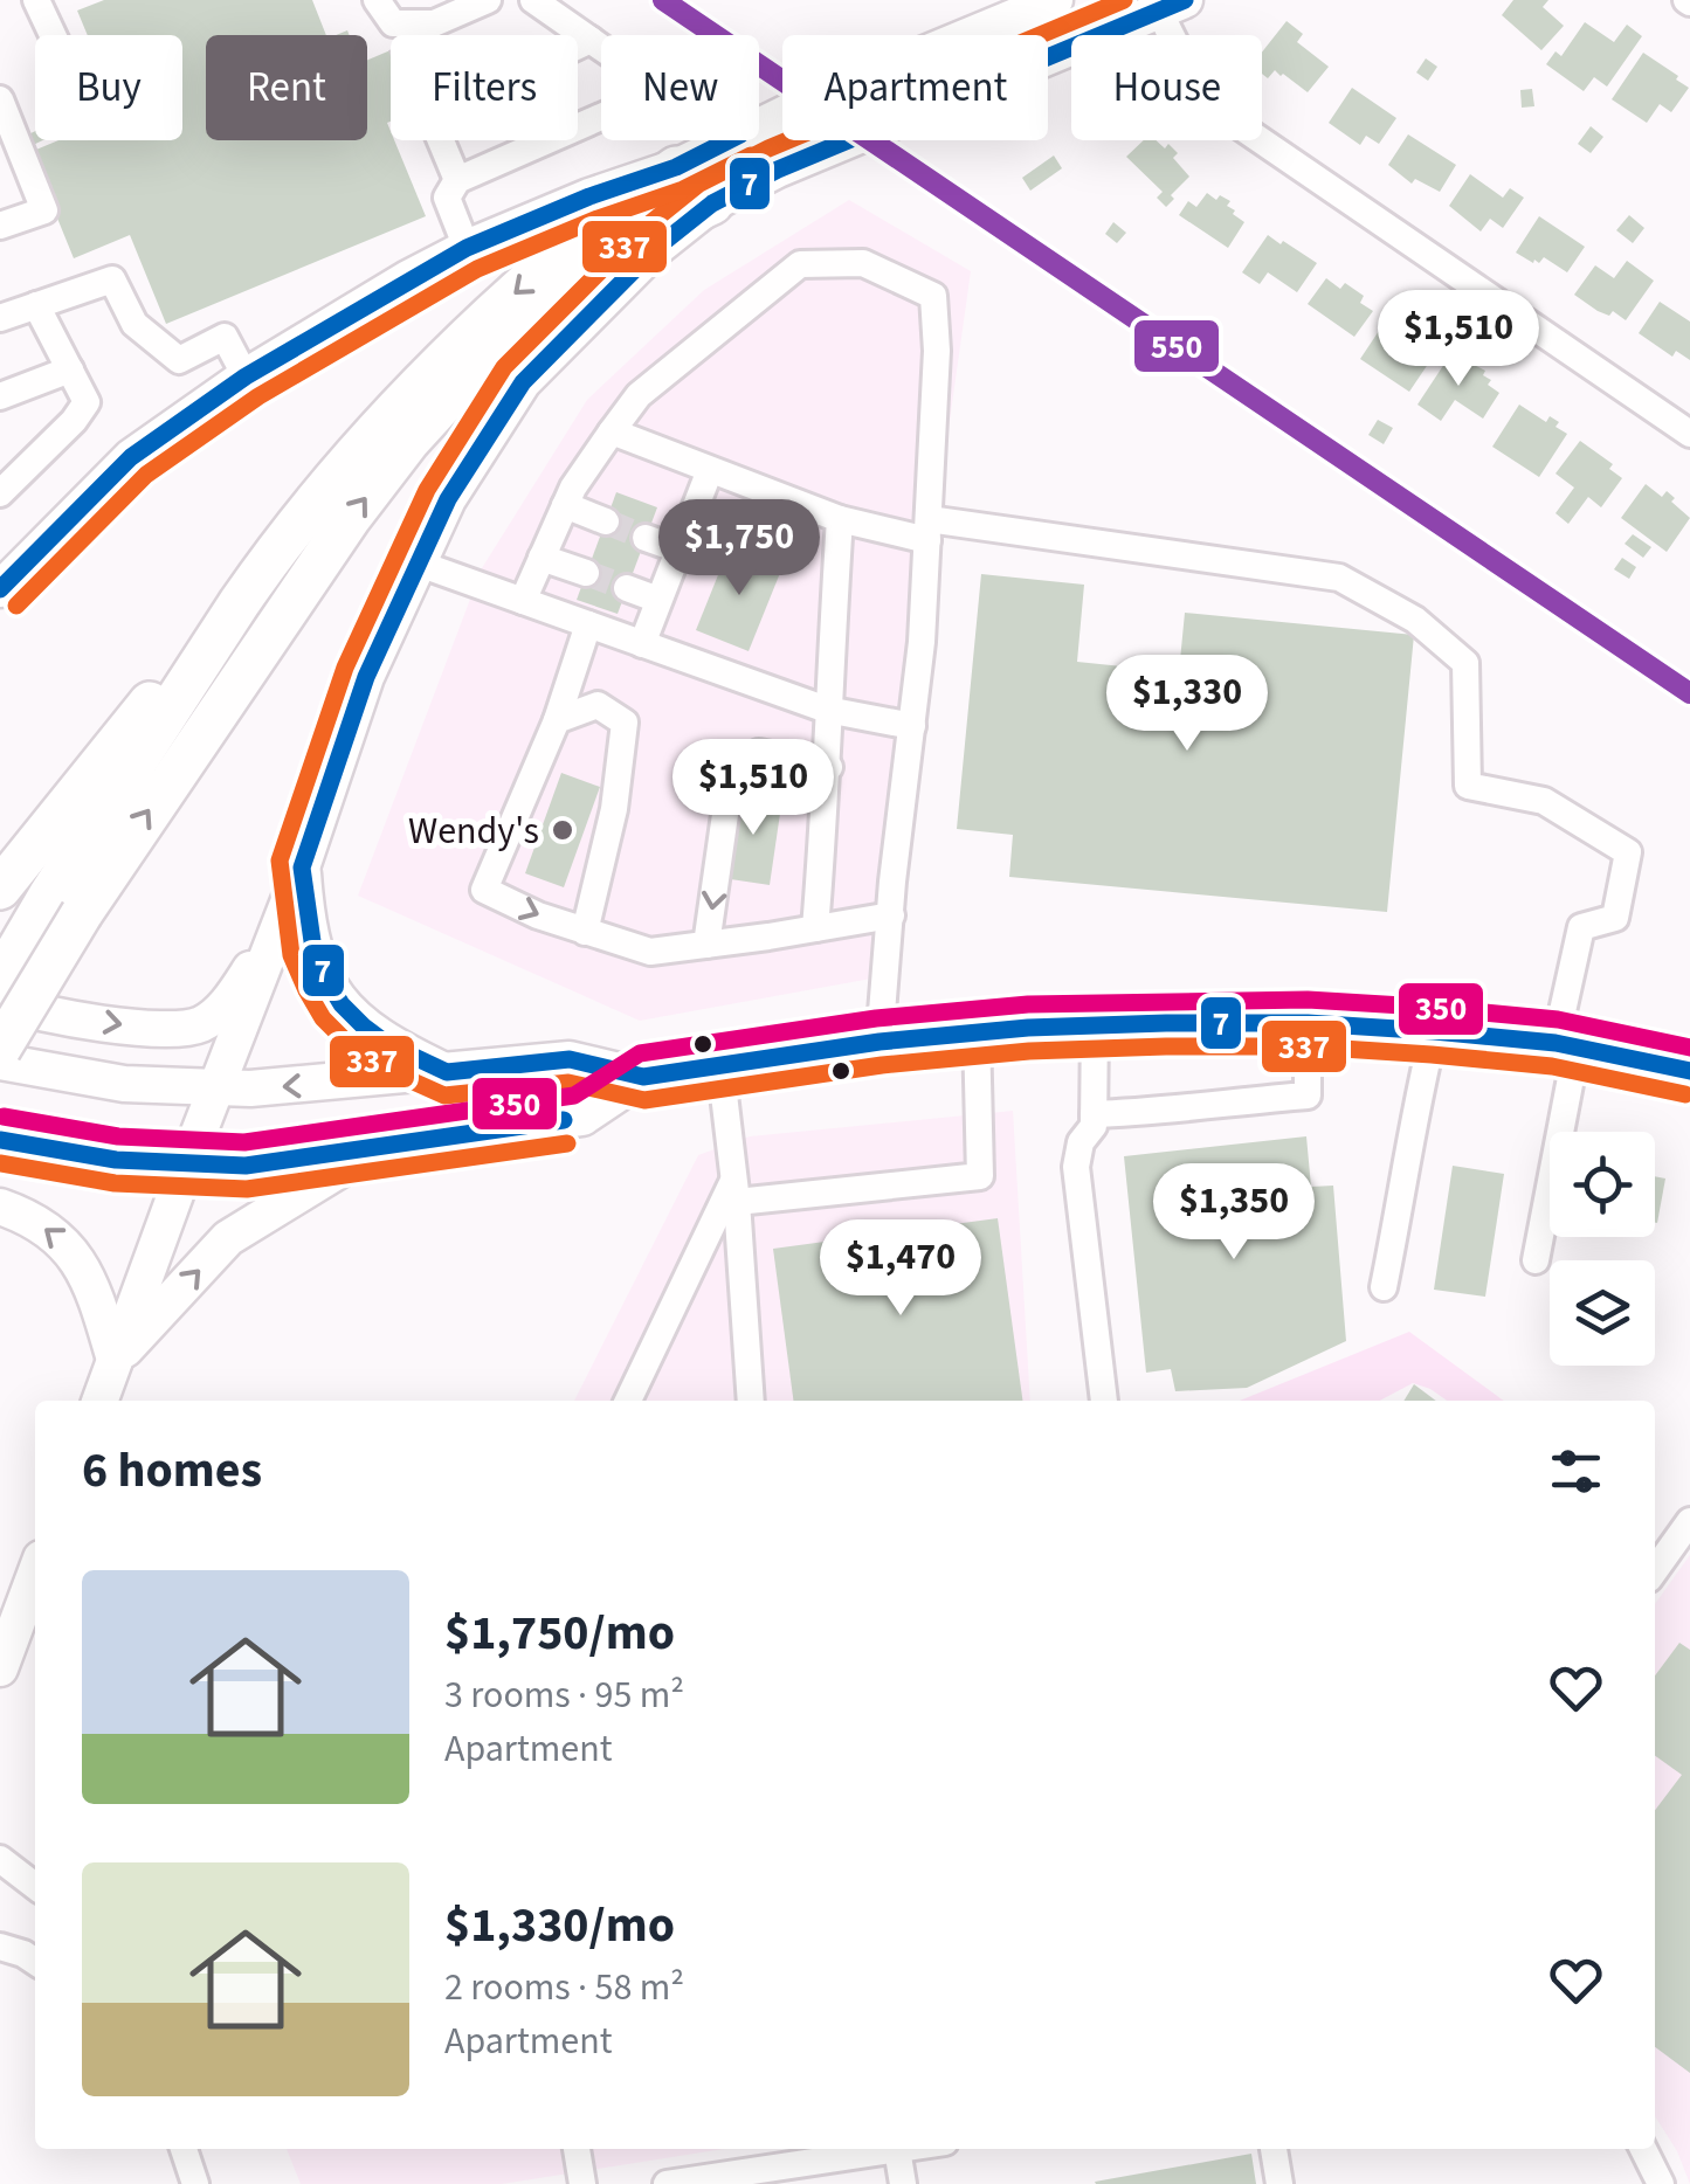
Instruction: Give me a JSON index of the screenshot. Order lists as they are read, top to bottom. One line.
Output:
{"places":["Wendy's"],"lines":["transit line 550","transit line 7","transit line 337","transit line 350"],"page":{"chip":["Buy","Rent","Filters","New","Apartment","House"],"price":["$1,510","$1,750","$1,330","$1,510","$1,350","$1,470"],"heading":"6 homes","list":[{"name":"$1,750/mo","note":"3 rooms · 95 m² · Apartment"},{"name":"$1,330/mo","note":"2 rooms · 58 m² · Apartment"}]}}
